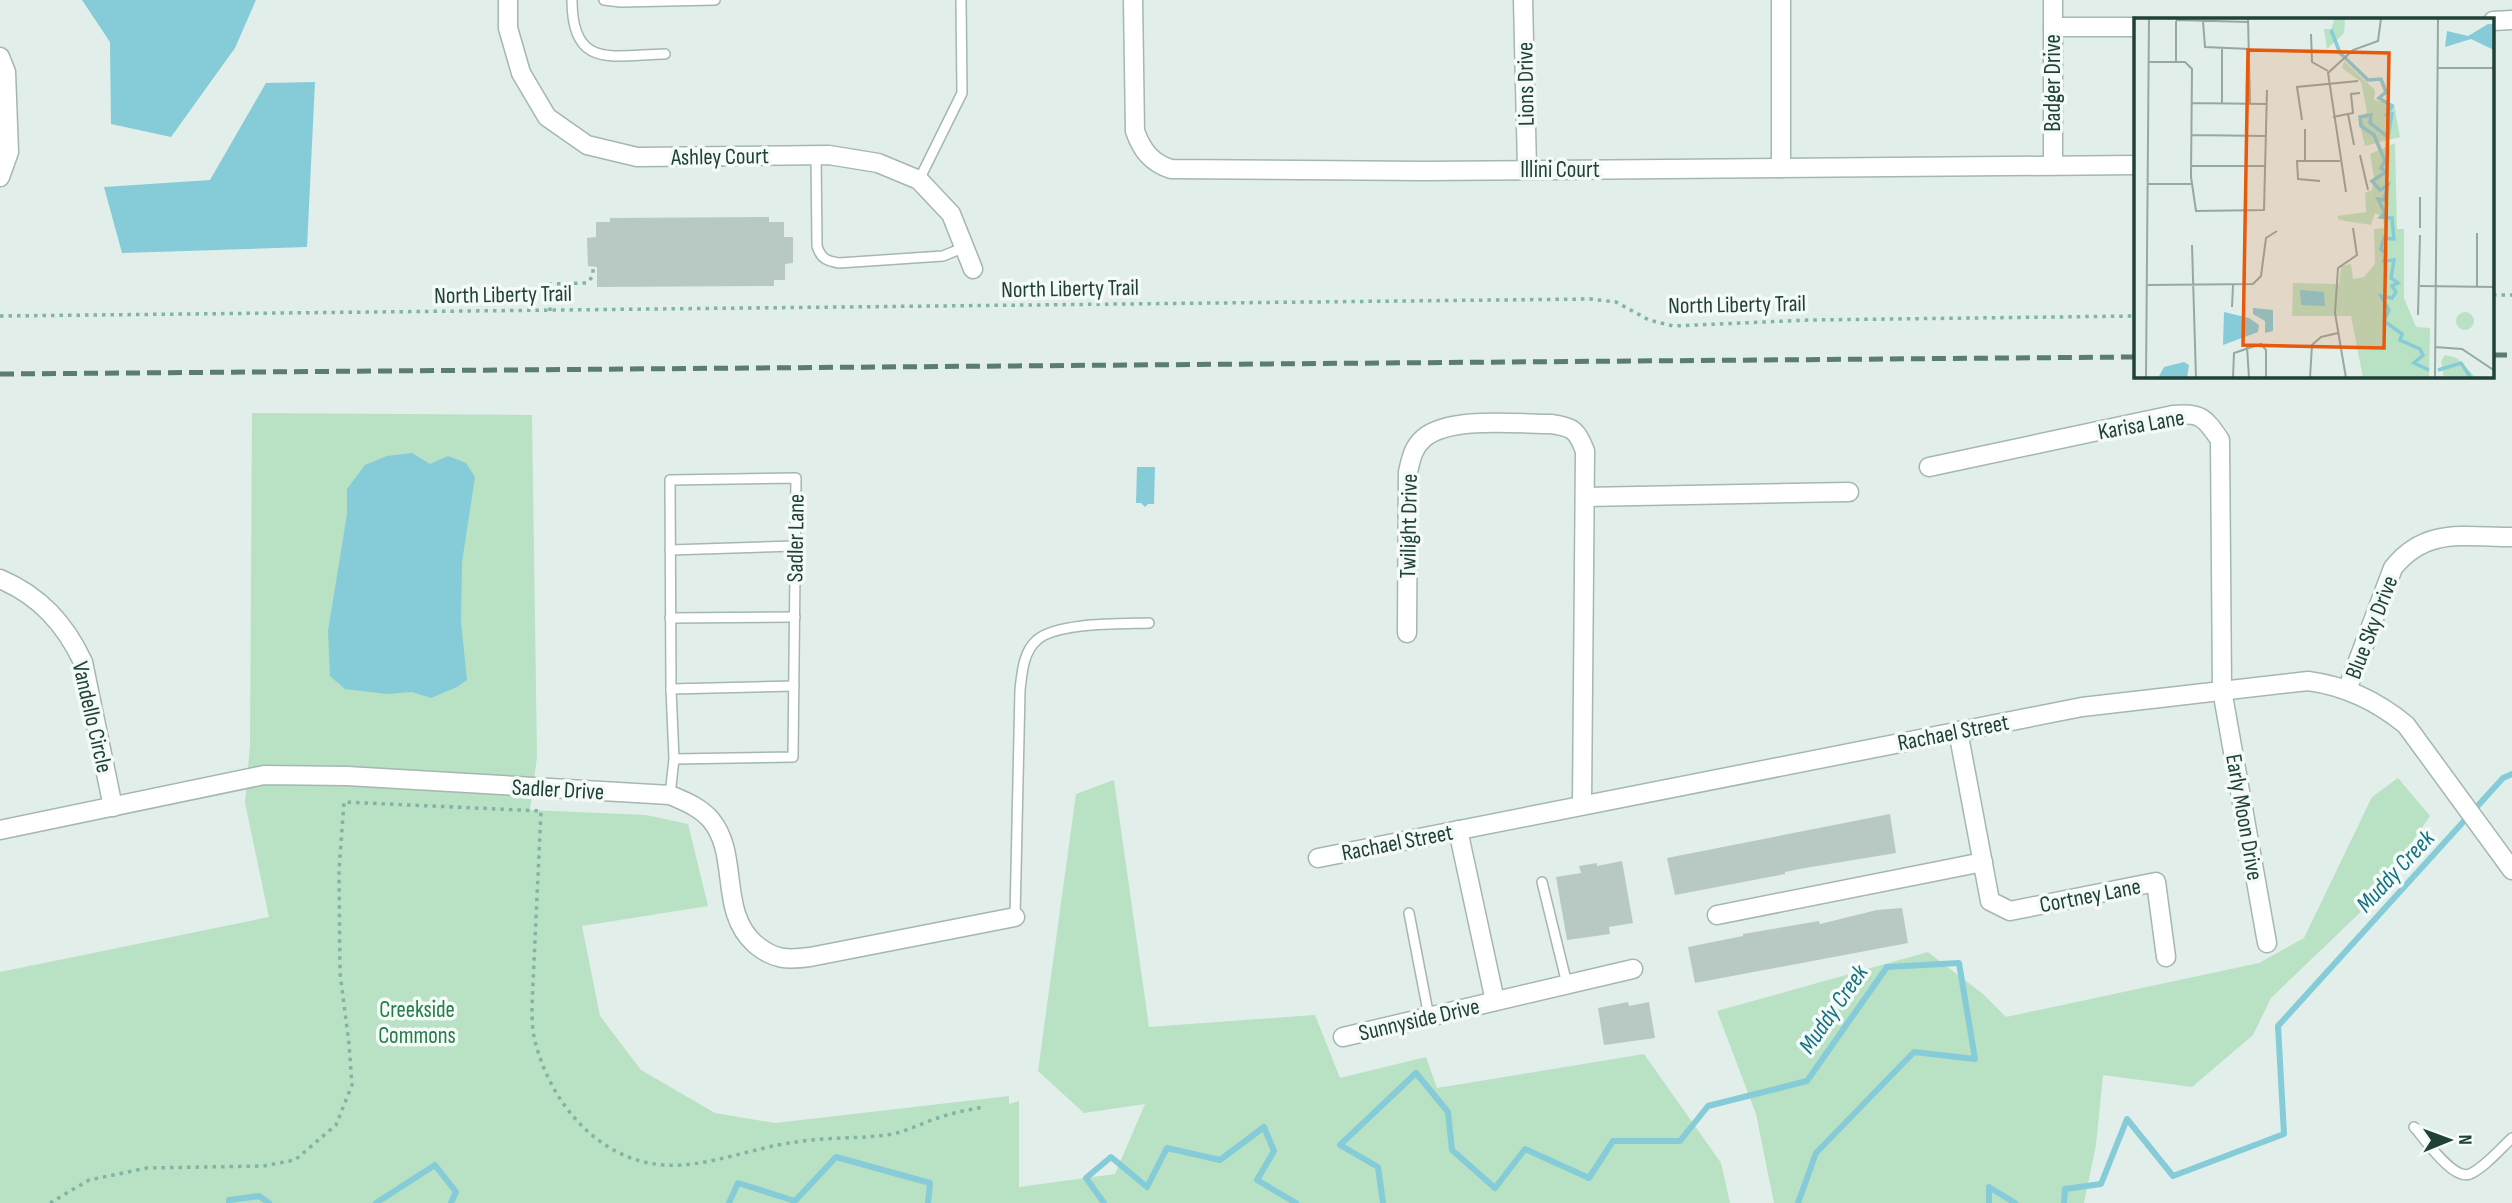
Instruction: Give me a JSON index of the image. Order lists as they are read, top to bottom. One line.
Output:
{"streets":{"street":["Badger Drive","Lions Drive","Ashley Court","Illini Court","Karisa Lane","Twilight Drive","Blue Sky Drive","Vandello Circle","Rachael Street","Sadler Drive","Early Moon Drive","Cortney Lane","Sunnyside Drive"],"lane":["Sadler Lane"],"path":["North Liberty Trail"]},"crossings":[["Badger Drive","Illini Court"],["Lions Drive","Illini Court"],["Karisa Lane","Rachael Street"],["Karisa Lane","Early Moon Drive"],["Twilight Drive","Rachael Street"],["Sadler Lane","Sadler Drive"],["Blue Sky Drive","Rachael Street"],["Vandello Circle","Sadler Drive"],["Rachael Street","Early Moon Drive"],["Rachael Street","Cortney Lane"],["Rachael Street","Sunnyside Drive"]],"water":["Muddy Creek"],"parks":["Creekside Commons"],"north":"right"}
